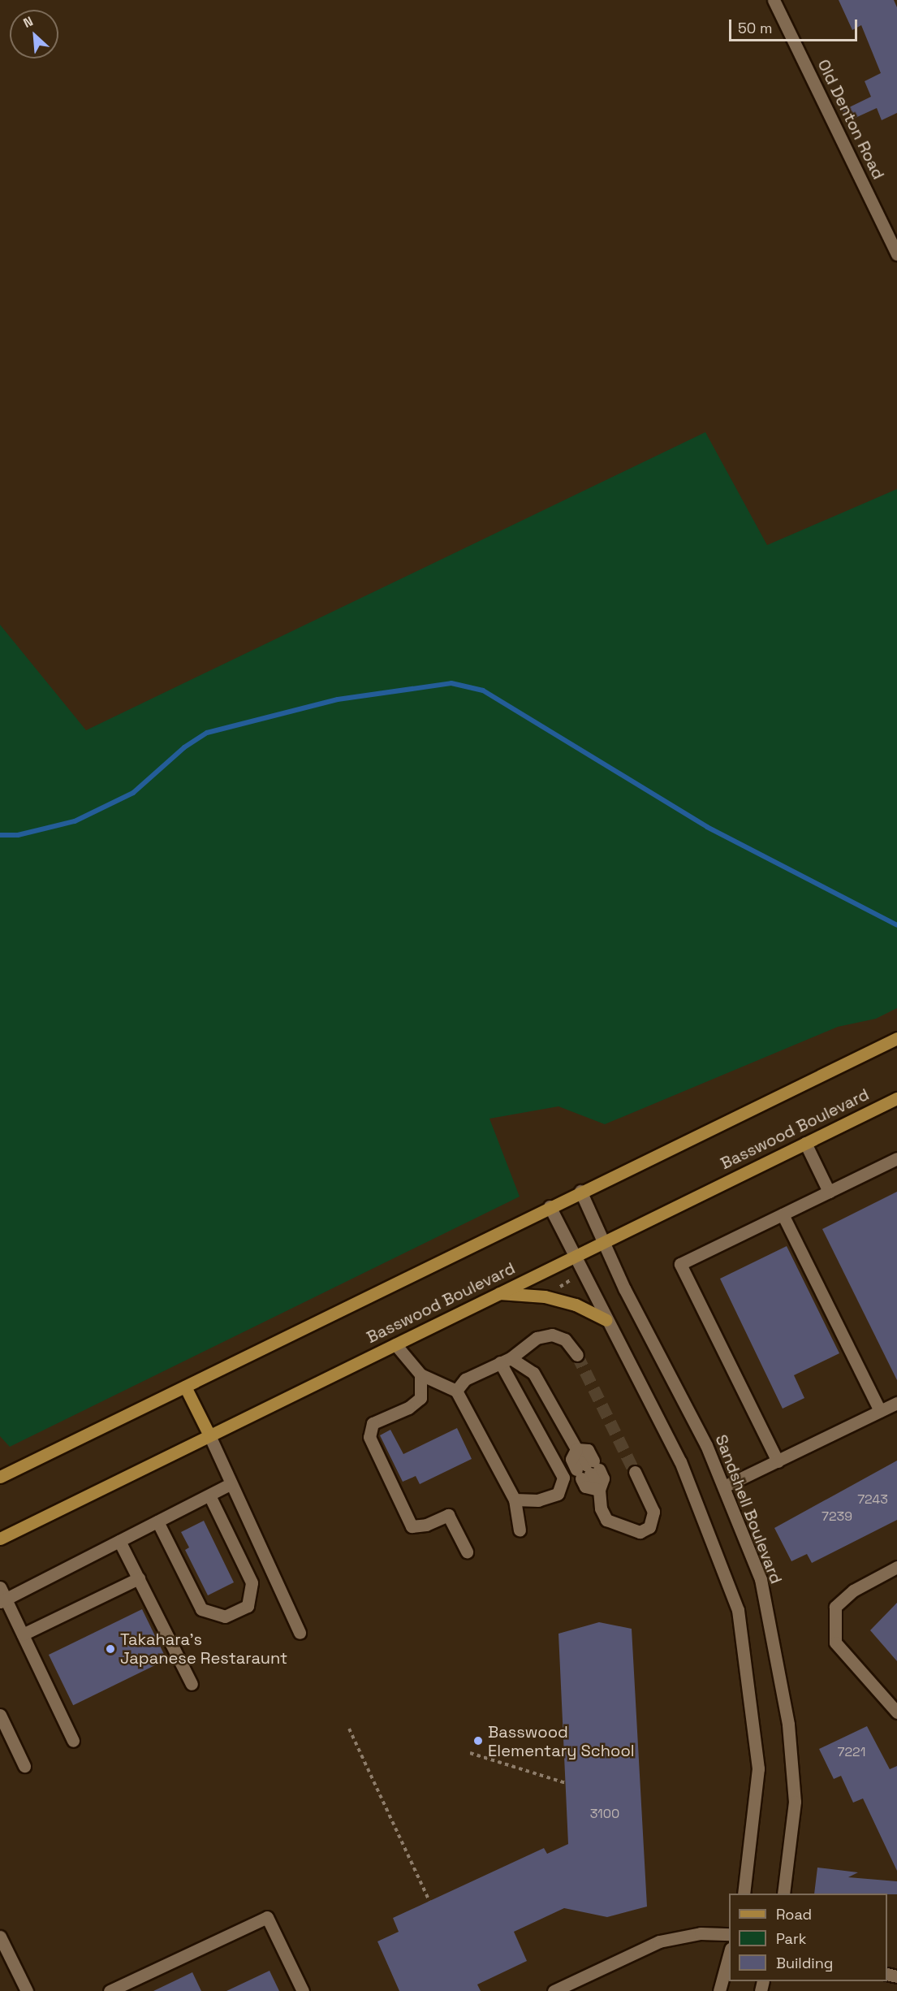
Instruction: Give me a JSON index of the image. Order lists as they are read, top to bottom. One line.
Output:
{"streets":{"main road":["Basswood Boulevard"],"street":["Old Denton Road","Sandshell Boulevard"]},"crossings":[["Basswood Boulevard","Sandshell Boulevard"]],"places":["Takahara's Japanese Restaraunt","Basswood Elementary School"],"house_numbers":["7243","7239","7221","3100"],"legend":["Road","Park","Building"],"scale_bar":"50 m","north":"top left"}
